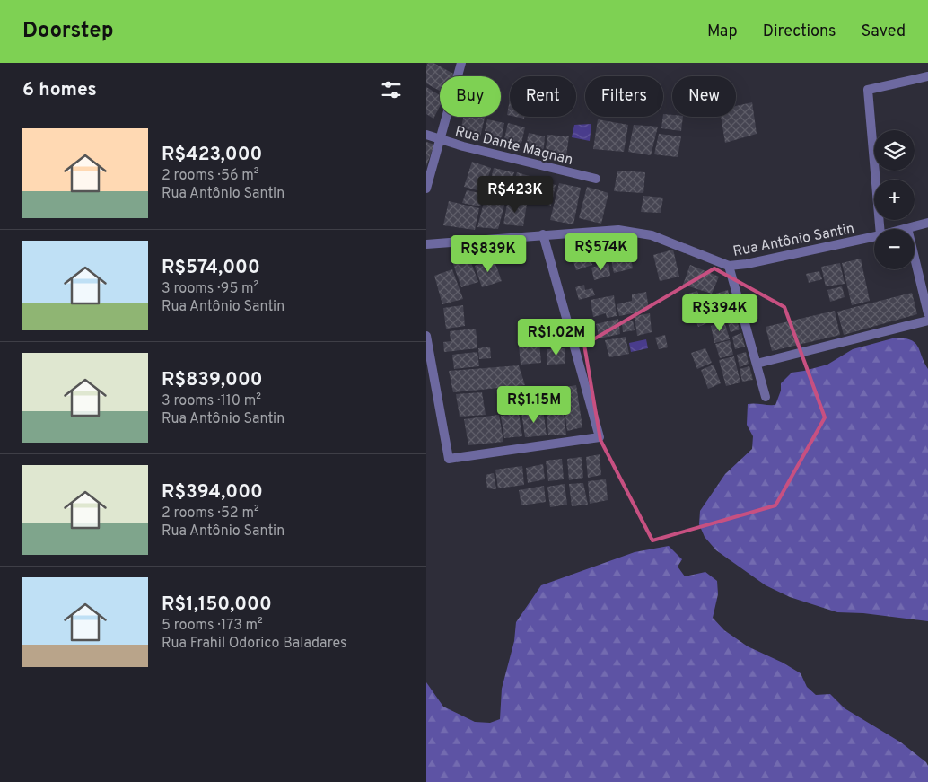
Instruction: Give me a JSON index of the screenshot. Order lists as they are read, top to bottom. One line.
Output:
{"streets":{"street":["Rua Dante Magnan","Rua Antônio Santin"]},"page":{"header":"Doorstep","nav":["Map","Directions","Saved"],"heading":"6 homes","chip":["Buy","Rent","Filters","New"],"list":[{"name":"R$423,000","note":"2 rooms · 56 m² · Rua Antônio Santin"},{"name":"R$574,000","note":"3 rooms · 95 m² · Rua Antônio Santin"},{"name":"R$839,000","note":"3 rooms · 110 m² · Rua Antônio Santin"},{"name":"R$394,000","note":"2 rooms · 52 m² · Rua Antônio Santin"},{"name":"R$1,150,000","note":"5 rooms · 173 m² · Rua Frahil Odorico Baladares"}],"map_buttons":["+","−"],"price":["R$423K","R$574K","R$839K","R$394K","R$1.02M","R$1.15M"]}}
